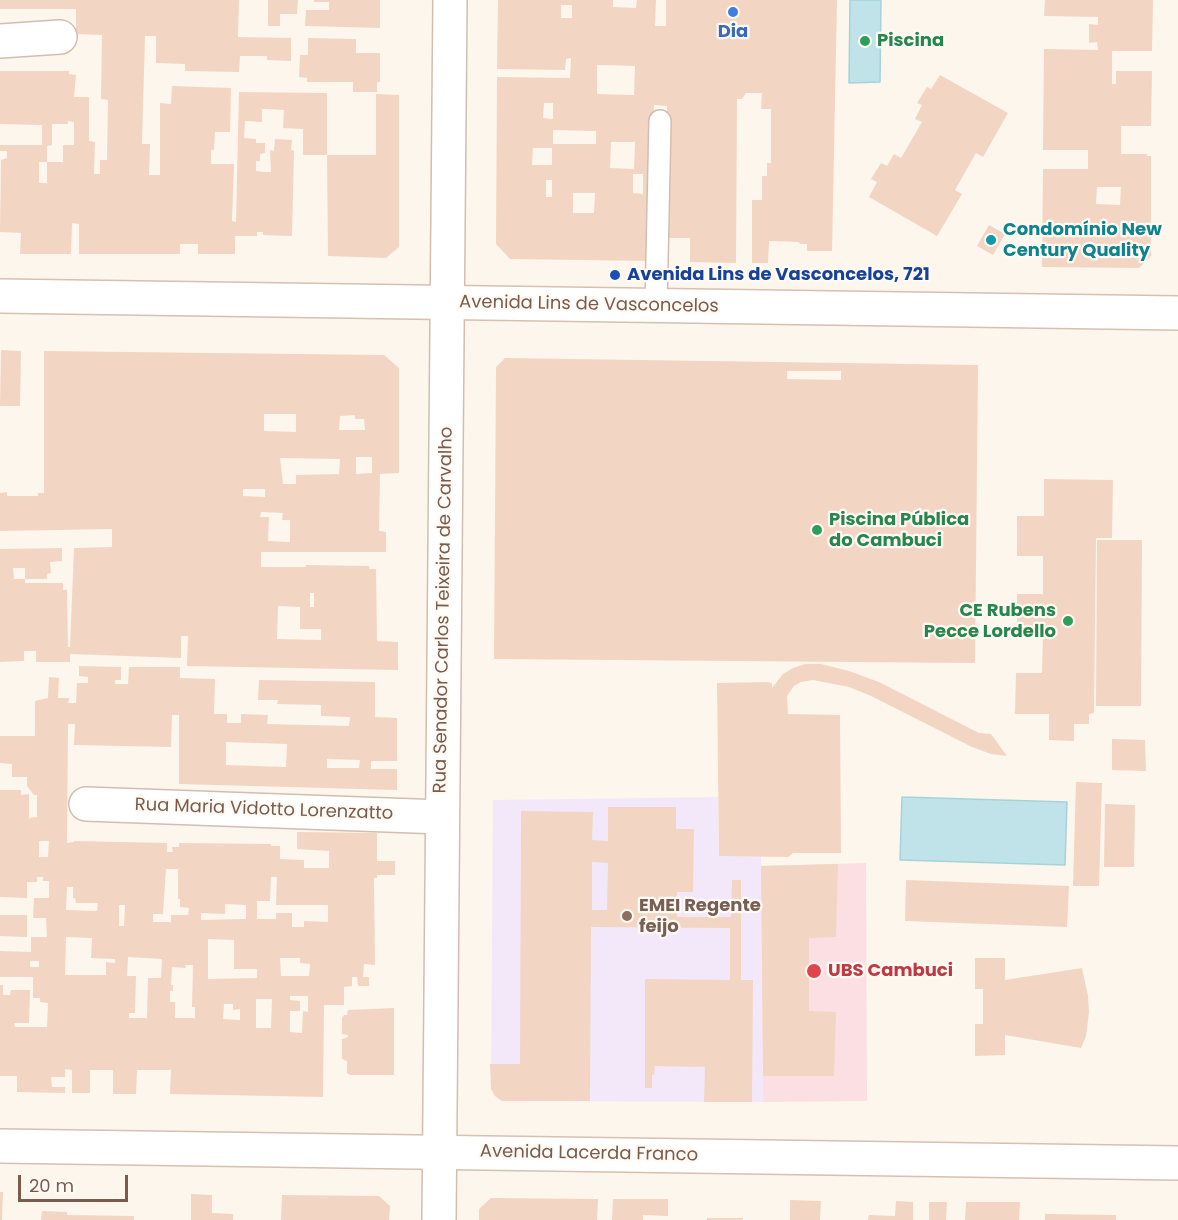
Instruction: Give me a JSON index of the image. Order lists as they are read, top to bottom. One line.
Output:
{"streets":{"street":["Avenida Lins de Vasconcelos","Rua Senador Carlos Teixeira de Carvalho","Rua Maria Vidotto Lorenzatto","Avenida Lacerda Franco"]},"crossings":[["Avenida Lins de Vasconcelos","Rua Senador Carlos Teixeira de Carvalho"],["Rua Senador Carlos Teixeira de Carvalho","Rua Maria Vidotto Lorenzatto"],["Rua Senador Carlos Teixeira de Carvalho","Avenida Lacerda Franco"]],"places":["Dia","Piscina","Condomínio New Century Quality","Avenida Lins de Vasconcelos, 721","Piscina Pública do Cambuci","CE Rubens Pecce Lordello","EMEI Regente feijo","UBS Cambuci"],"scale_bar":"20 m"}
